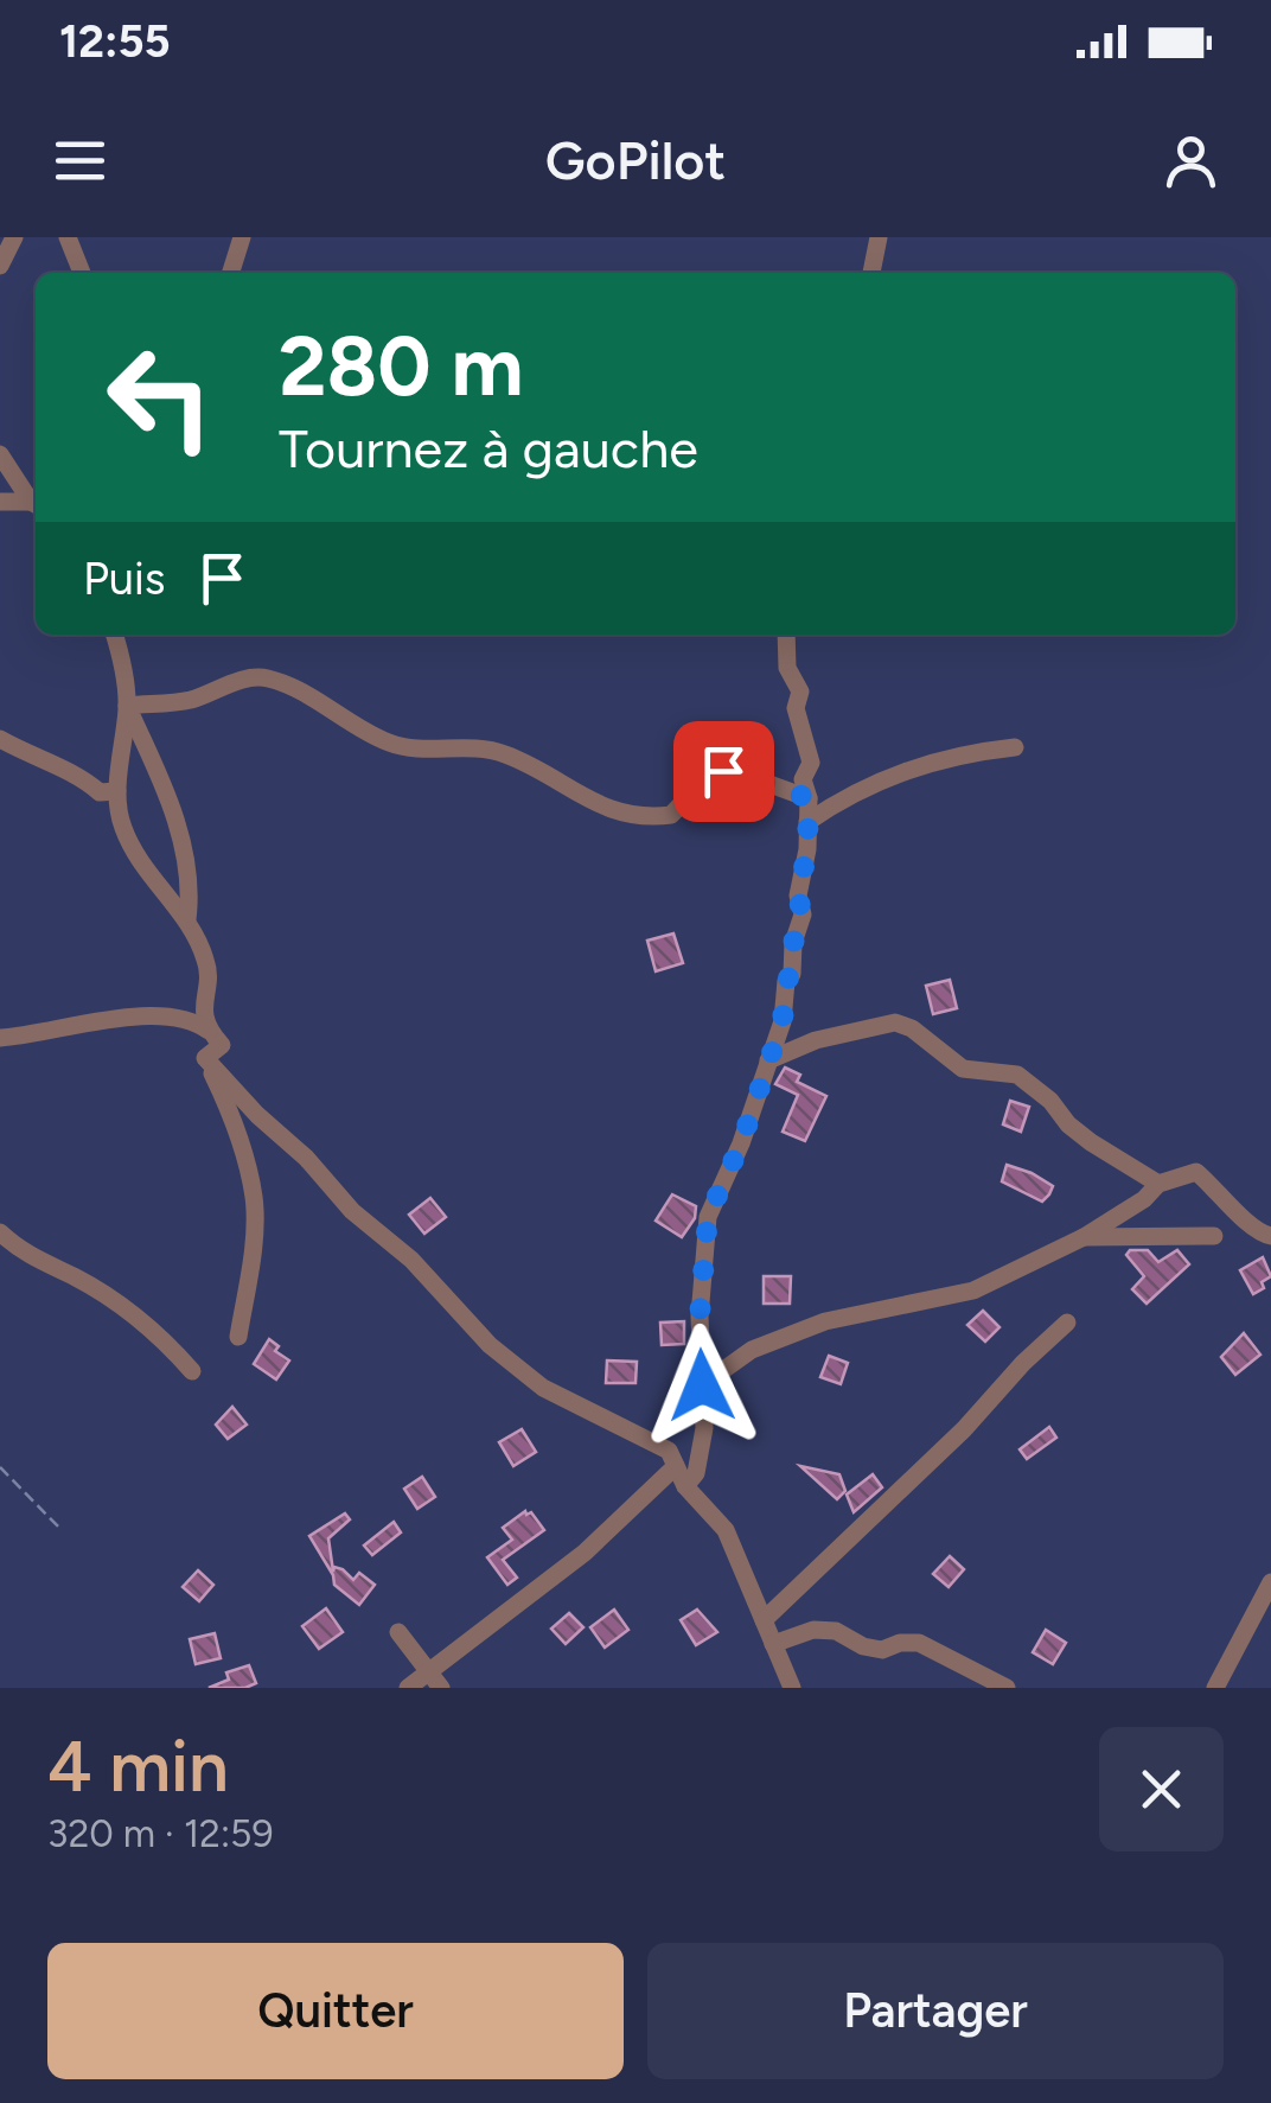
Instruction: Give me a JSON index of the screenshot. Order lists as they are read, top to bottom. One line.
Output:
{"page":{"status":"12:55","header":"GoPilot","turn":["280 m","Tournez à gauche"],"then":"Puis","heading":["4 min","320 m · 12:59"],"buttons":["Quitter","Partager"]}}
